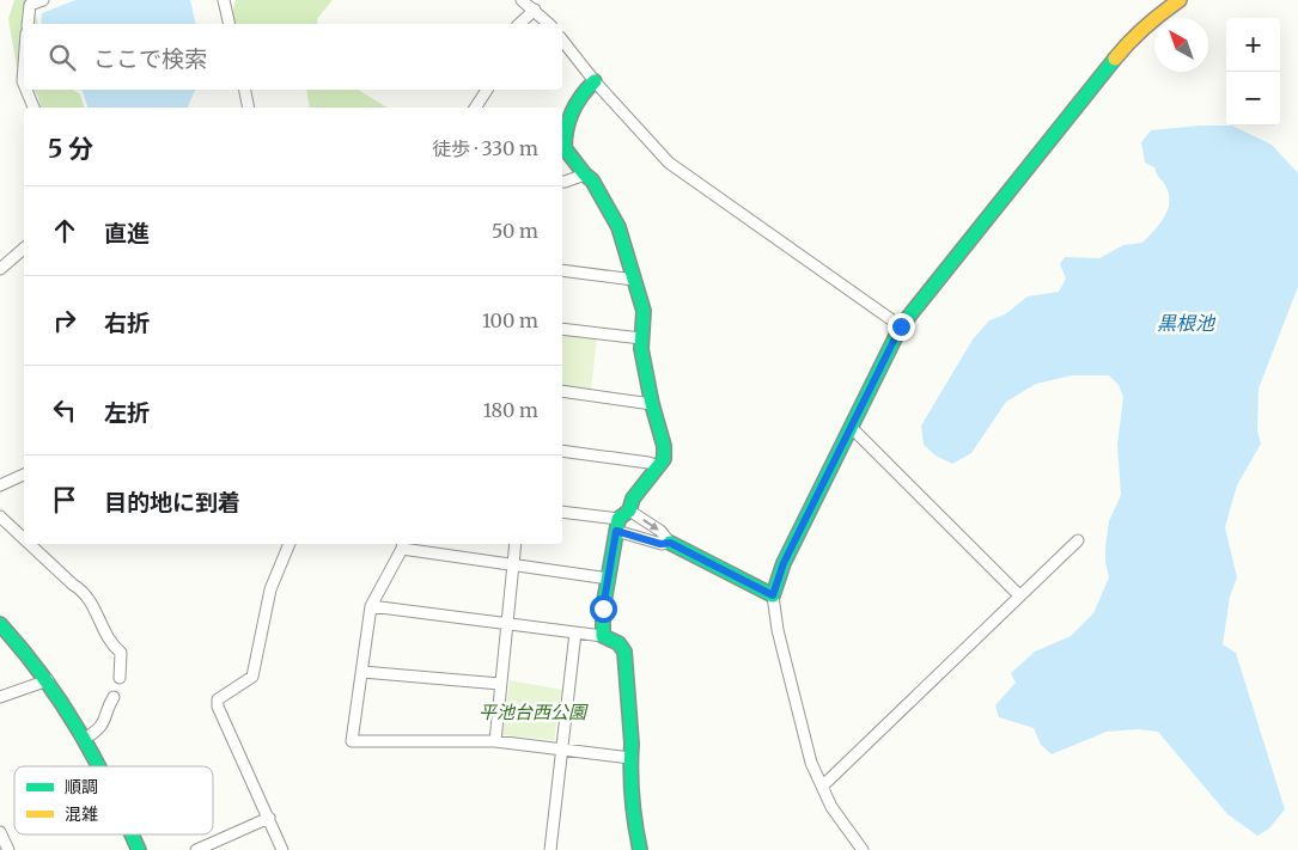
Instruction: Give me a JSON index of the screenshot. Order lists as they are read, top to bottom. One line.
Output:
{"water":["黒根池"],"parks":["平池台西公園"],"legend":["順調","混雑"],"north":"top left","page":{"map_buttons":["+","−"],"search":"ここで検索","heading":["5 分","徒歩 · 330 m"],"list":[["直進","50 m"],["右折","100 m"],["左折","180 m"],"目的地に到着"]}}
